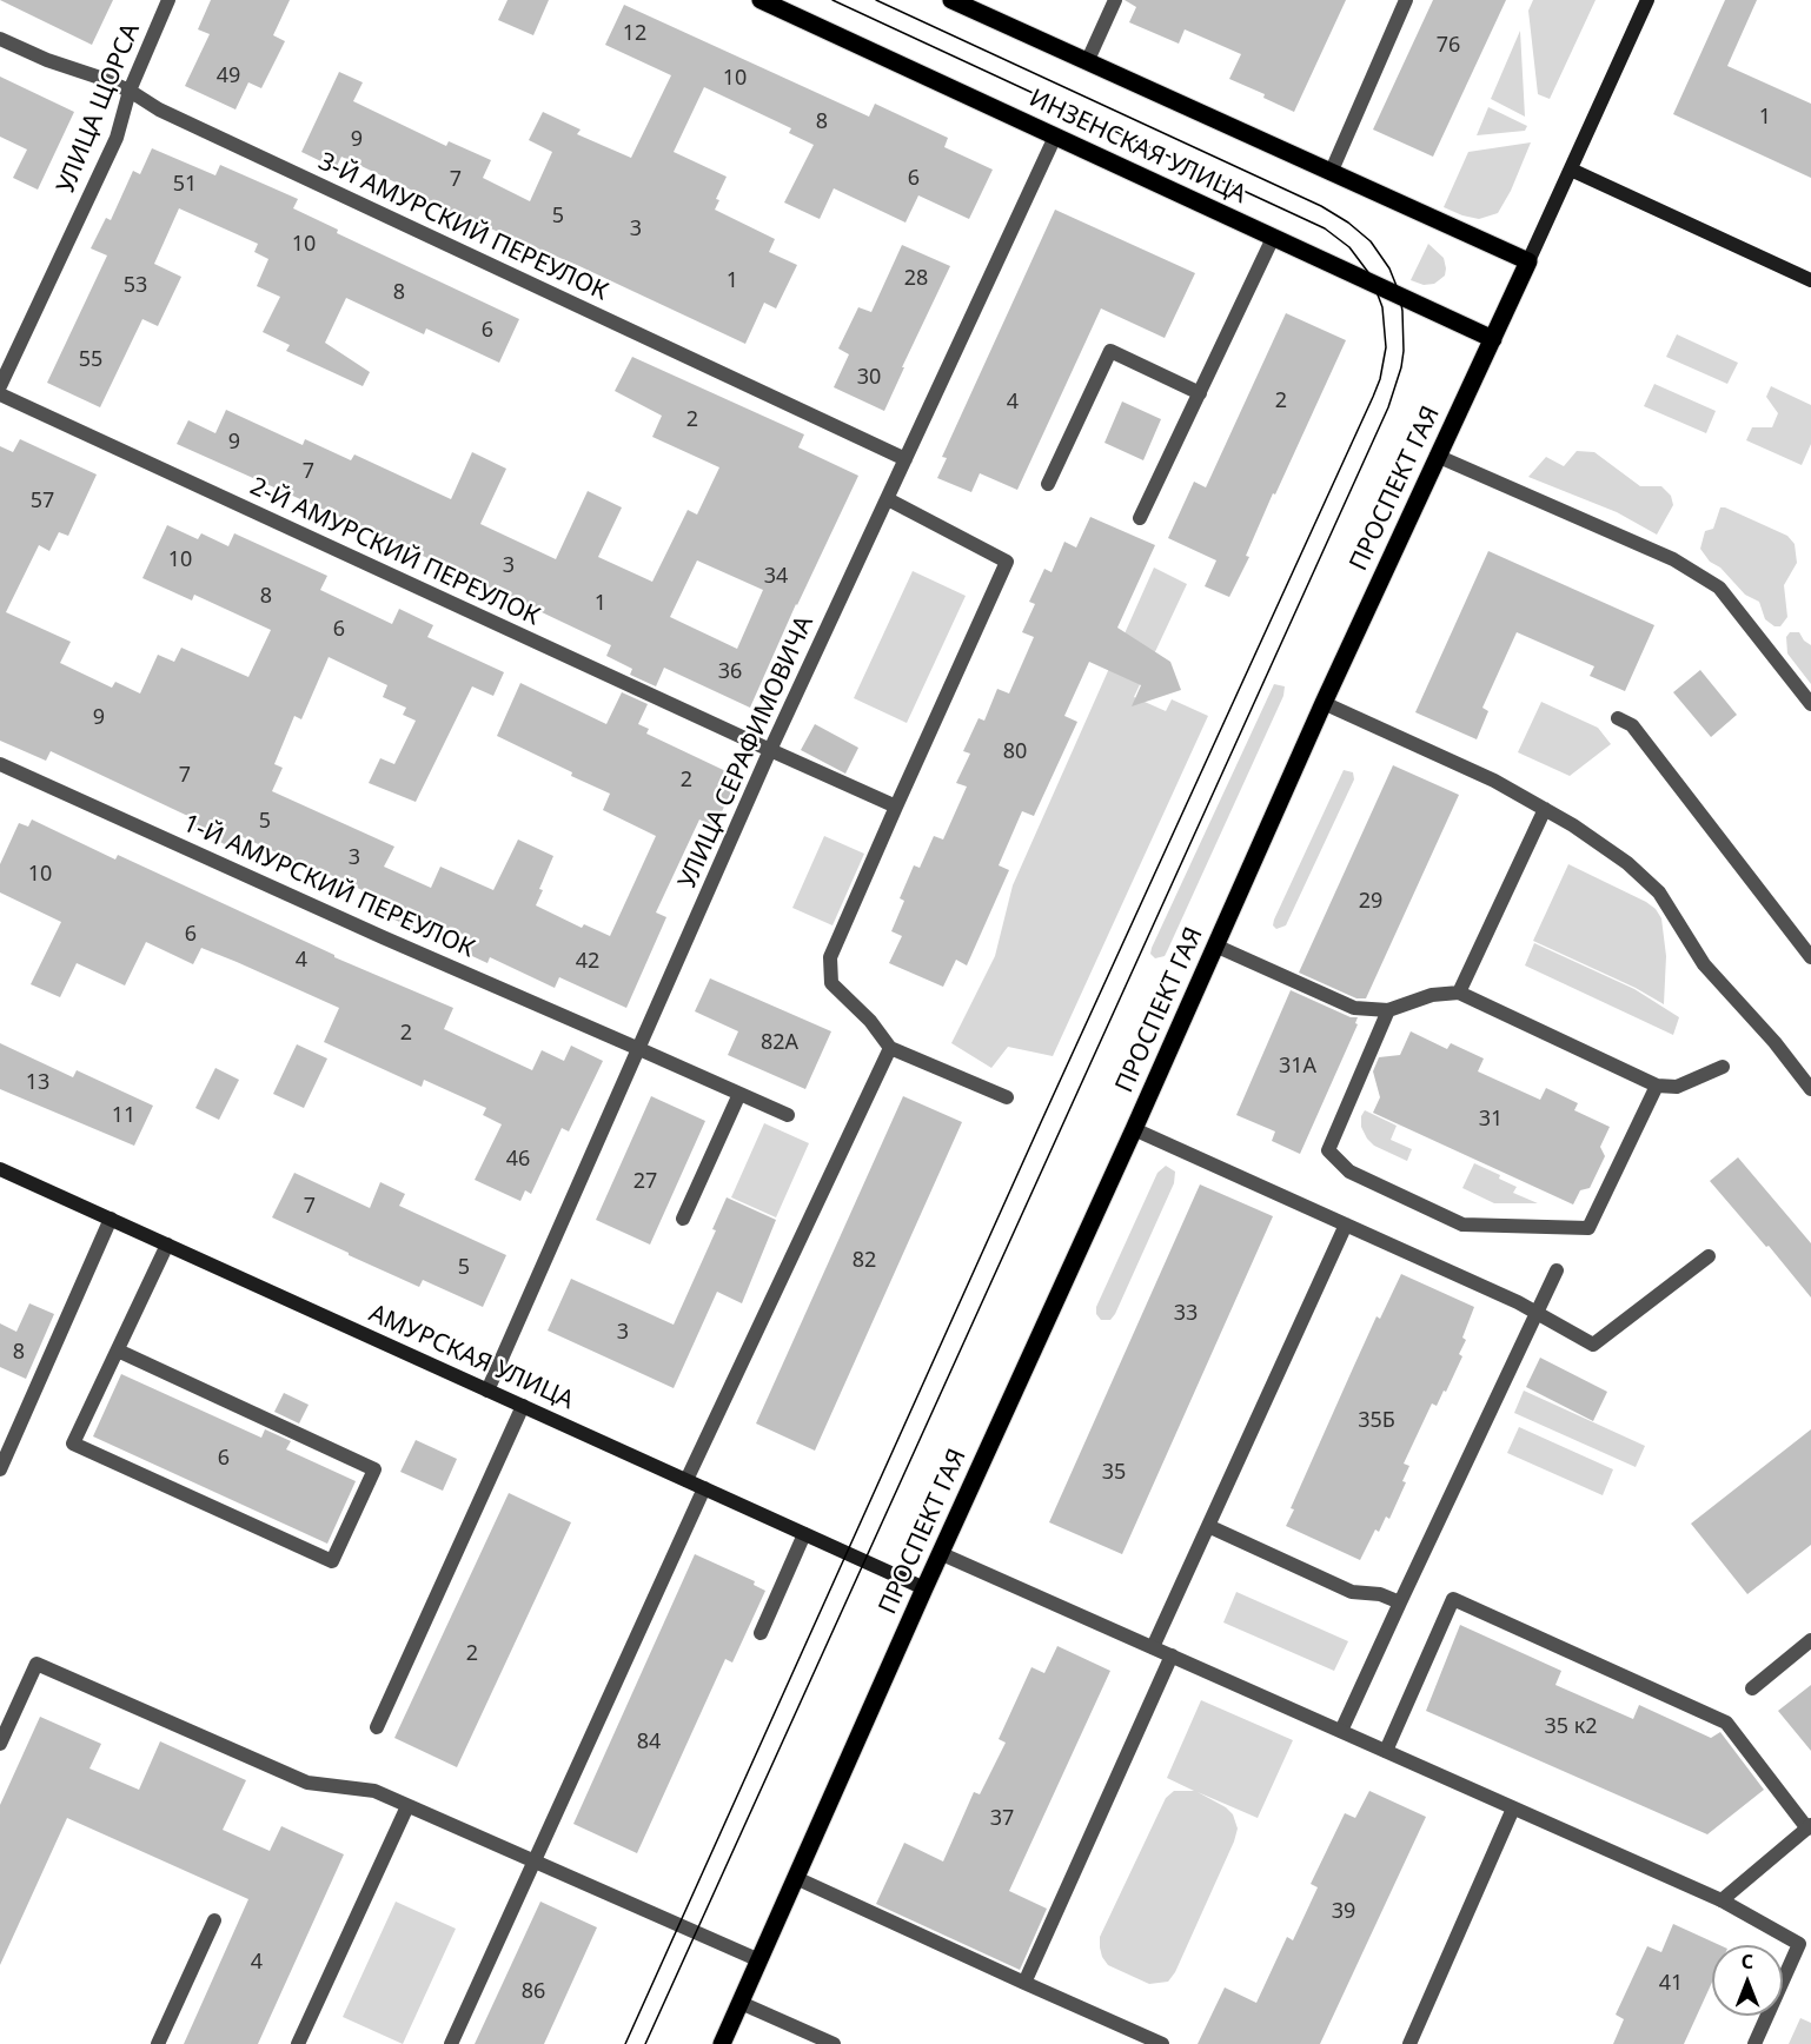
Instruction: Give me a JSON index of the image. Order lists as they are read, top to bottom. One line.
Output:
{"streets":{"main road":["ИНЗЕНСКАЯ УЛИЦА","ПРОСПЕКТ ГАЯ"],"street":["УЛИЦА ЩОРСА","3-Й АМУРСКИЙ ПЕРЕУЛОК","2-Й АМУРСКИЙ ПЕРЕУЛОК","УЛИЦА СЕРАФИМОВИЧА","1-Й АМУРСКИЙ ПЕРЕУЛОК","АМУРСКАЯ УЛИЦА"]},"crossings":[["УЛИЦА ЩОРСА","3-Й АМУРСКИЙ ПЕРЕУЛОК"],["ИНЗЕНСКАЯ УЛИЦА","ПРОСПЕКТ ГАЯ"],["ИНЗЕНСКАЯ УЛИЦА","УЛИЦА СЕРАФИМОВИЧА"],["3-Й АМУРСКИЙ ПЕРЕУЛОК","УЛИЦА СЕРАФИМОВИЧА"],["ПРОСПЕКТ ГАЯ","АМУРСКАЯ УЛИЦА"],["2-Й АМУРСКИЙ ПЕРЕУЛОК","УЛИЦА СЕРАФИМОВИЧА"],["УЛИЦА СЕРАФИМОВИЧА","1-Й АМУРСКИЙ ПЕРЕУЛОК"],["УЛИЦА СЕРАФИМОВИЧА","АМУРСКАЯ УЛИЦА"]],"house_numbers":["12","76","49","10","1","8","9","6","7","51","5","3","10","28","1","53","8","6","55","30","2","4","2","9","7","57","10","3","34","8","1","6","36","9","80","7","2","5","3","10","29","6","4","42","2","82А","31А","13","11","31","46","27","7","82","5","33","3","8","35Б","6","35","2","35 к2","84","37","39","4","41","86"],"north":"top"}
